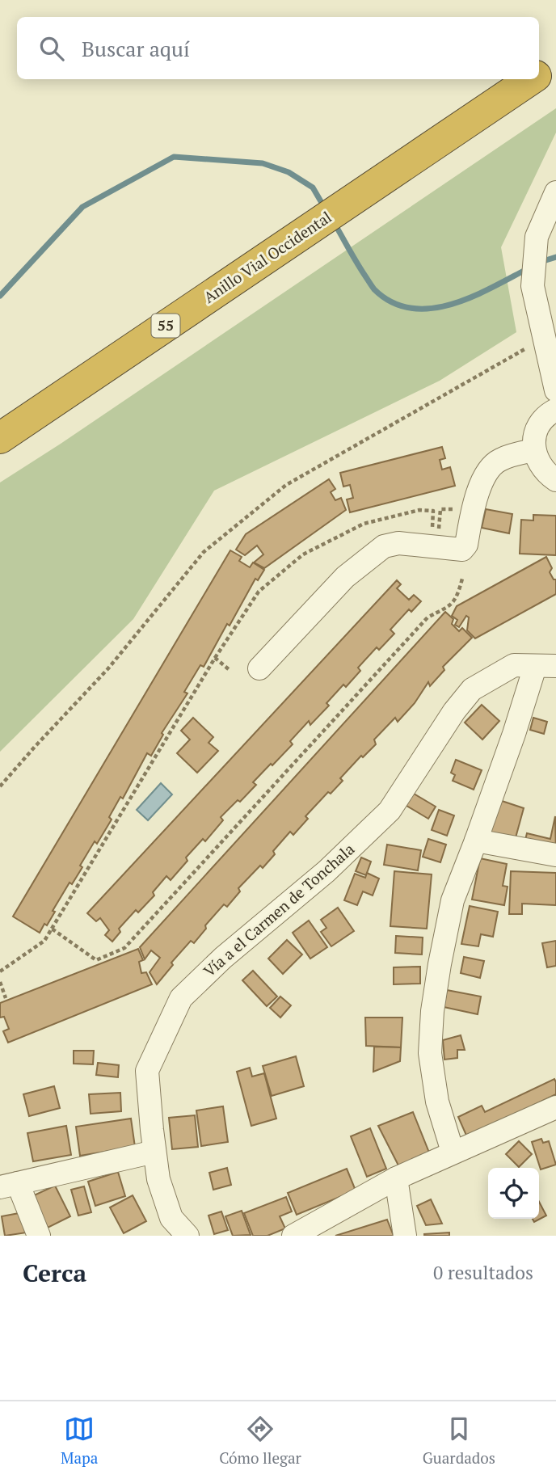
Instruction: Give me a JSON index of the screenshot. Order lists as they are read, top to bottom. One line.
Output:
{"streets":{"highway":["Anillo Vial Occidental","55"],"street":["Vía a el Carmen de Tonchala"]},"page":{"search":"Buscar aquí","heading":["Cerca","0 resultados"],"nav":["Mapa","Cómo llegar","Guardados"]}}
